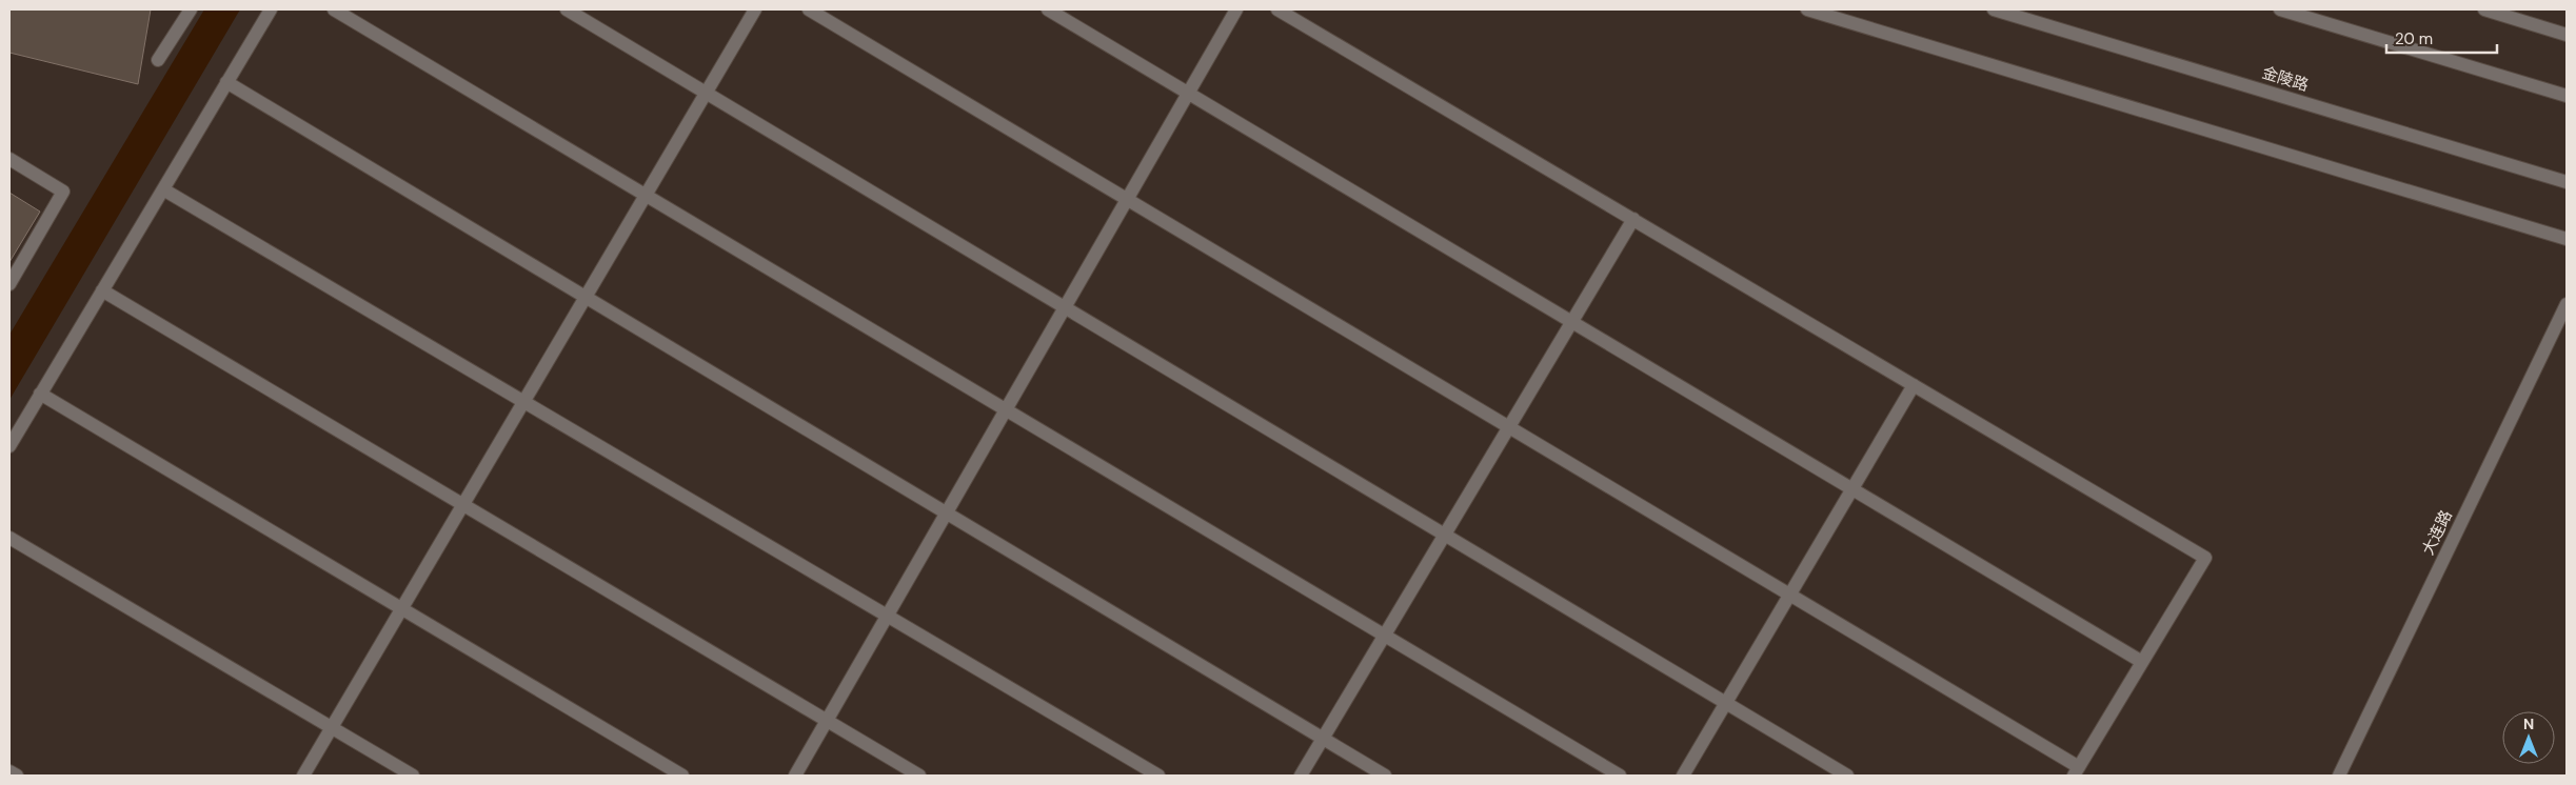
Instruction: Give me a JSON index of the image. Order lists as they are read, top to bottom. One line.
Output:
{"streets":{"street":["金陵路","大连路"]},"scale_bar":"20 m","north":"top"}
